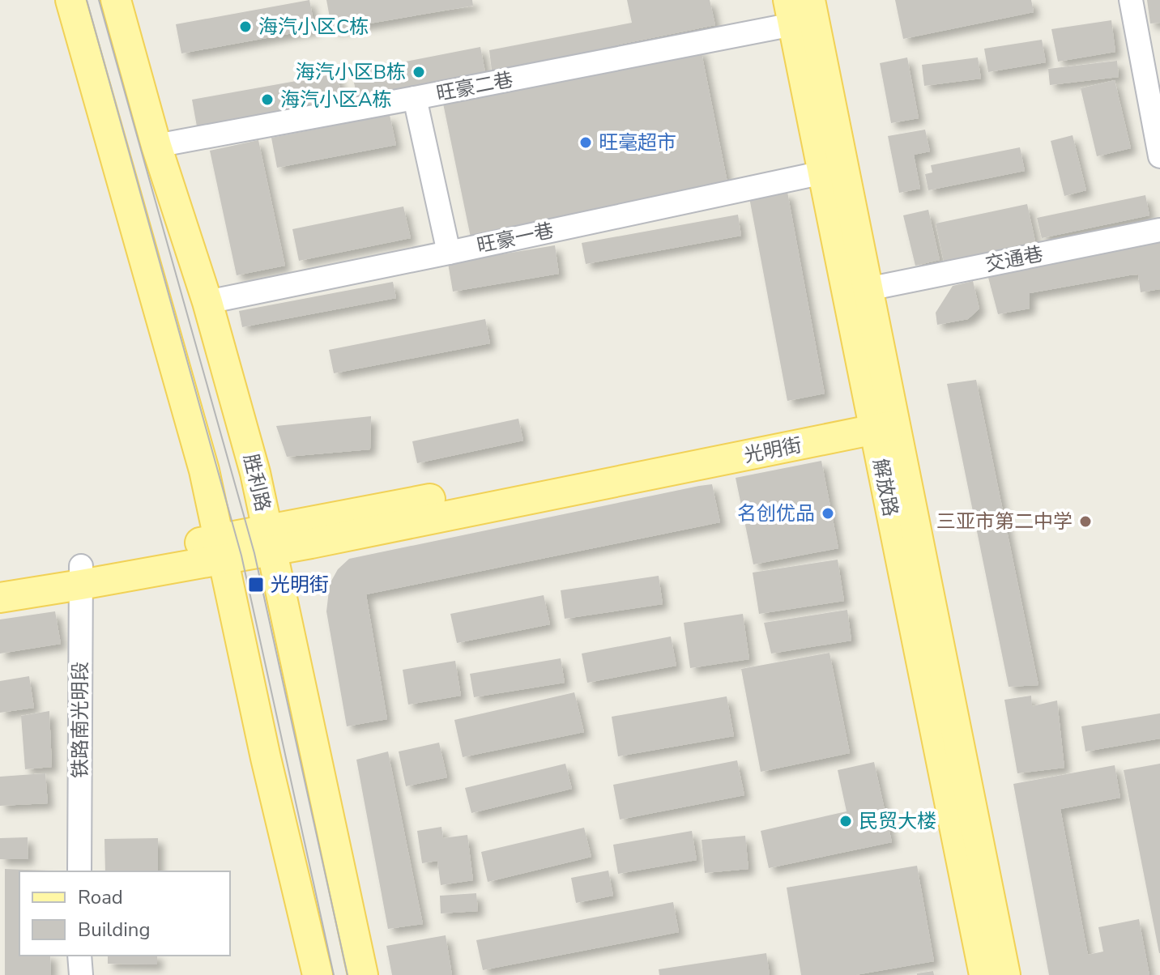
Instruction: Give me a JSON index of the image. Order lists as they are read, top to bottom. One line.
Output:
{"streets":{"main road":["光明街","胜利路","解放路"],"street":["旺豪二巷","旺豪一巷","交通巷","铁路南光明段"]},"crossings":[["旺豪二巷","胜利路"],["旺豪二巷","解放路"],["旺豪一巷","胜利路"],["旺豪一巷","解放路"],["交通巷","解放路"],["光明街","胜利路"],["光明街","解放路"],["光明街","铁路南光明段"]],"places":{"other":["海汽小区C栋","海汽小区B栋","海汽小区A栋","旺毫超市","名创优品","三亚市第二中学","民贸大楼"],"transit":["光明街"]},"legend":["Road","Building"]}
